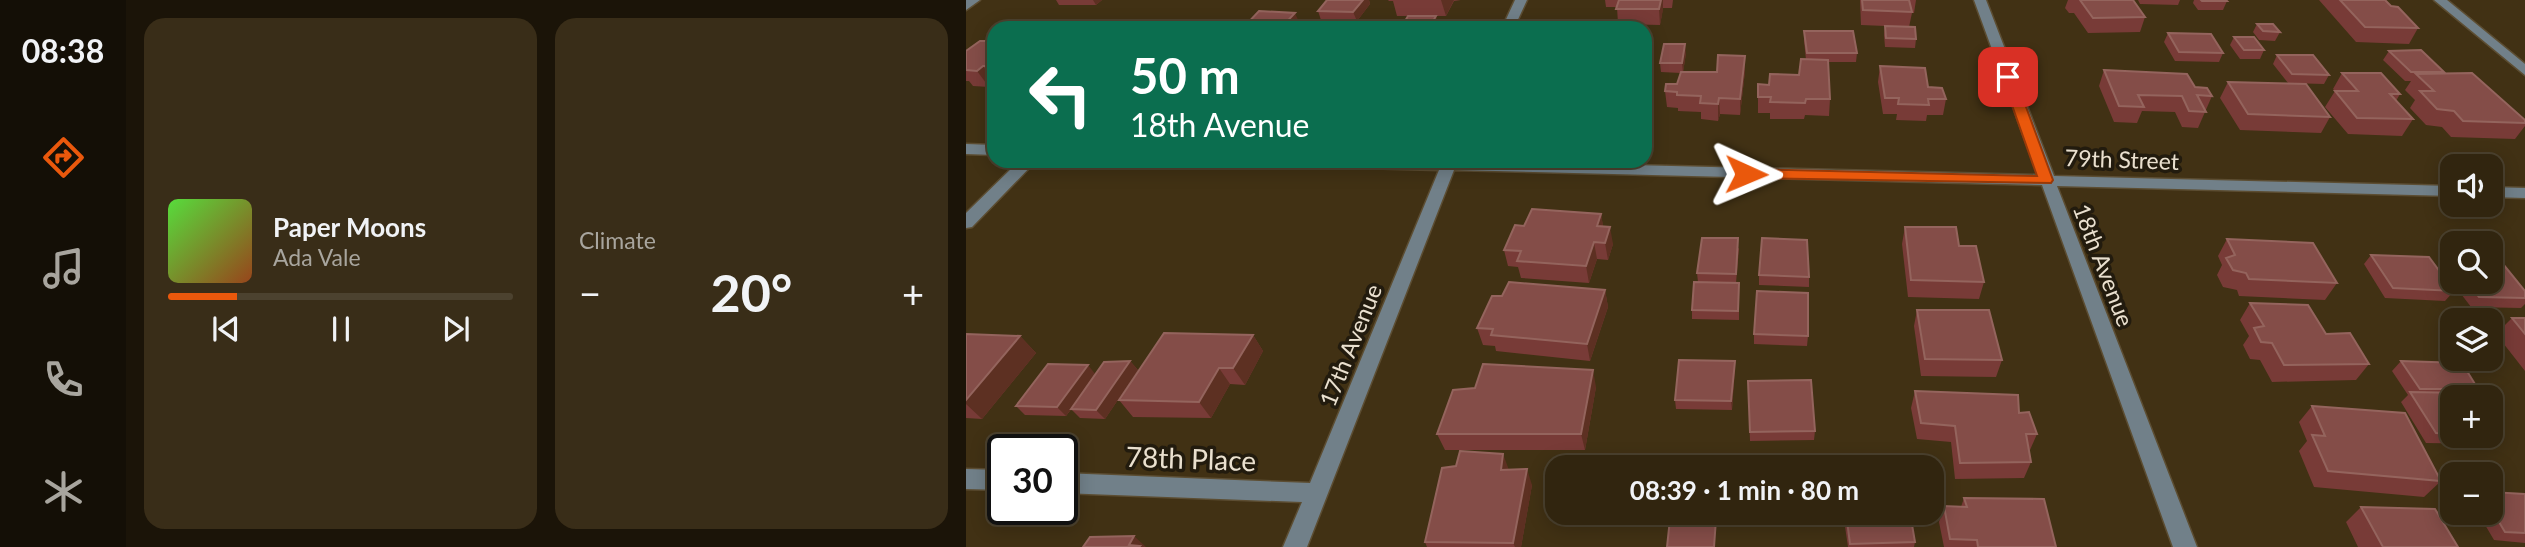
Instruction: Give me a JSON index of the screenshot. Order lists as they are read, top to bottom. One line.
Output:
{"streets":{"street":["79th Street","18th Avenue","17th Avenue","78th Place"]},"crossings":[["79th Street","18th Avenue"],["17th Avenue","78th Place"]],"page":{"tabs":"08:38","tile":"Climate","turn":["50 m","18th Avenue"],"map_buttons":["+","−"],"song":["Paper Moons","Ada Vale"],"heat":["−","20°","+"],"limit":"30","trip":"08:39 · 1 min · 80 m"}}
